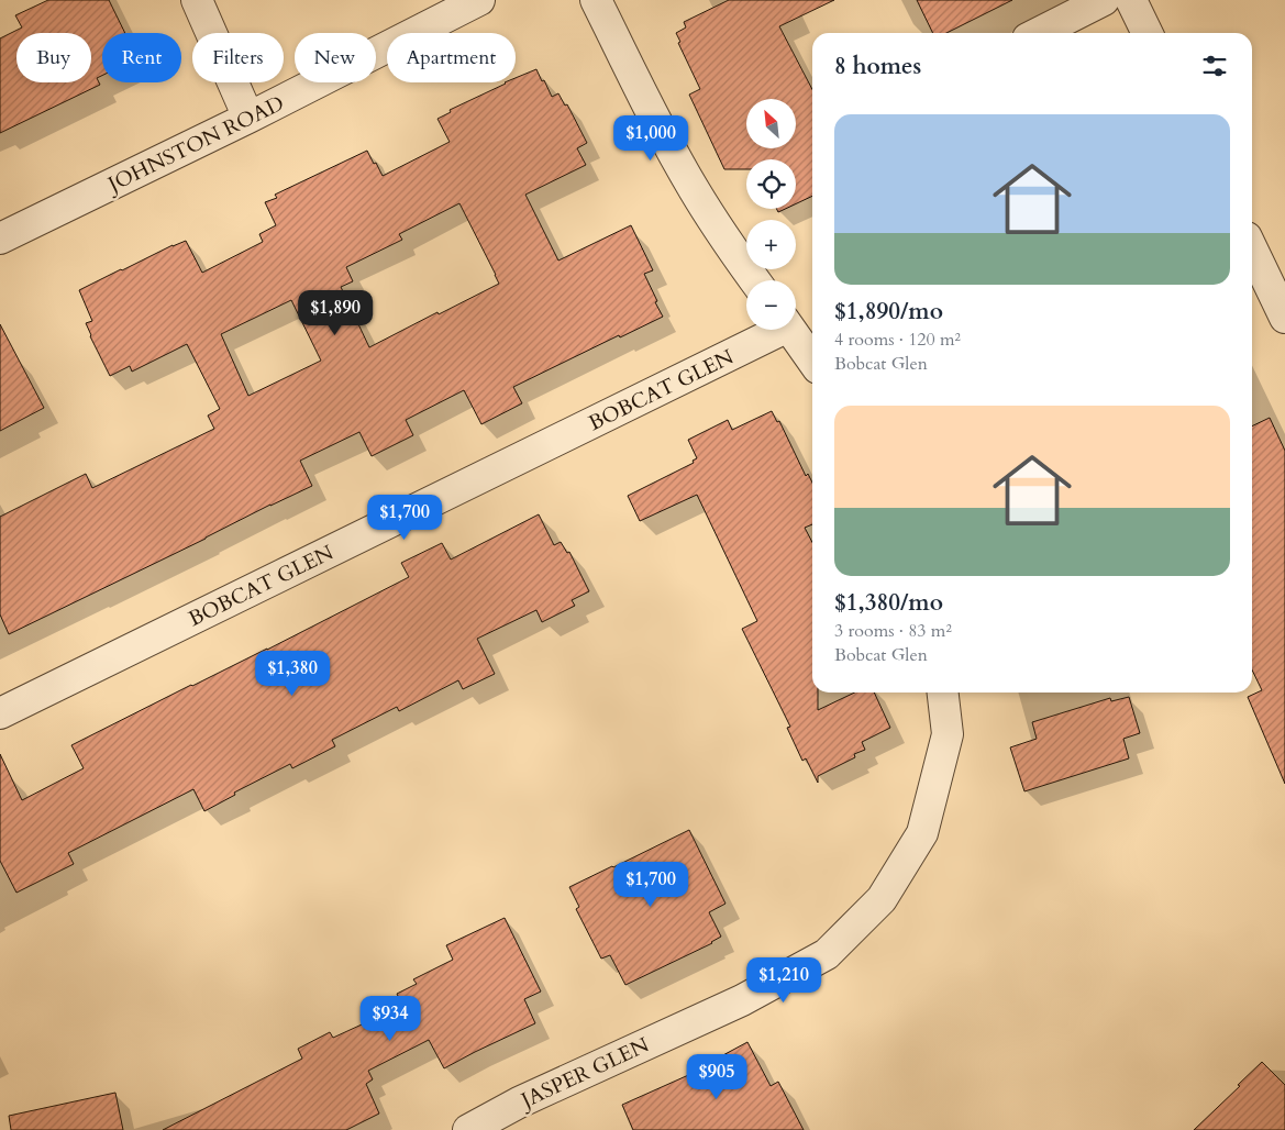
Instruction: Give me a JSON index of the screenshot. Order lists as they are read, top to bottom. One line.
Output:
{"streets":{"street":["JOHNSTON ROAD","BOBCAT GLEN","JASPER GLEN"]},"north":"top left","page":{"chip":["Buy","Rent","Filters","New","Apartment"],"heading":"8 homes","map_buttons":["+","−"],"list":[{"name":"$1,890/mo","note":"4 rooms · 120 m² · Bobcat Glen"},{"name":"$1,380/mo","note":"3 rooms · 83 m² · Bobcat Glen"}],"price":["$1,000","$1,890","$1,700","$1,380","$1,700","$1,210","$934","$905"]}}
